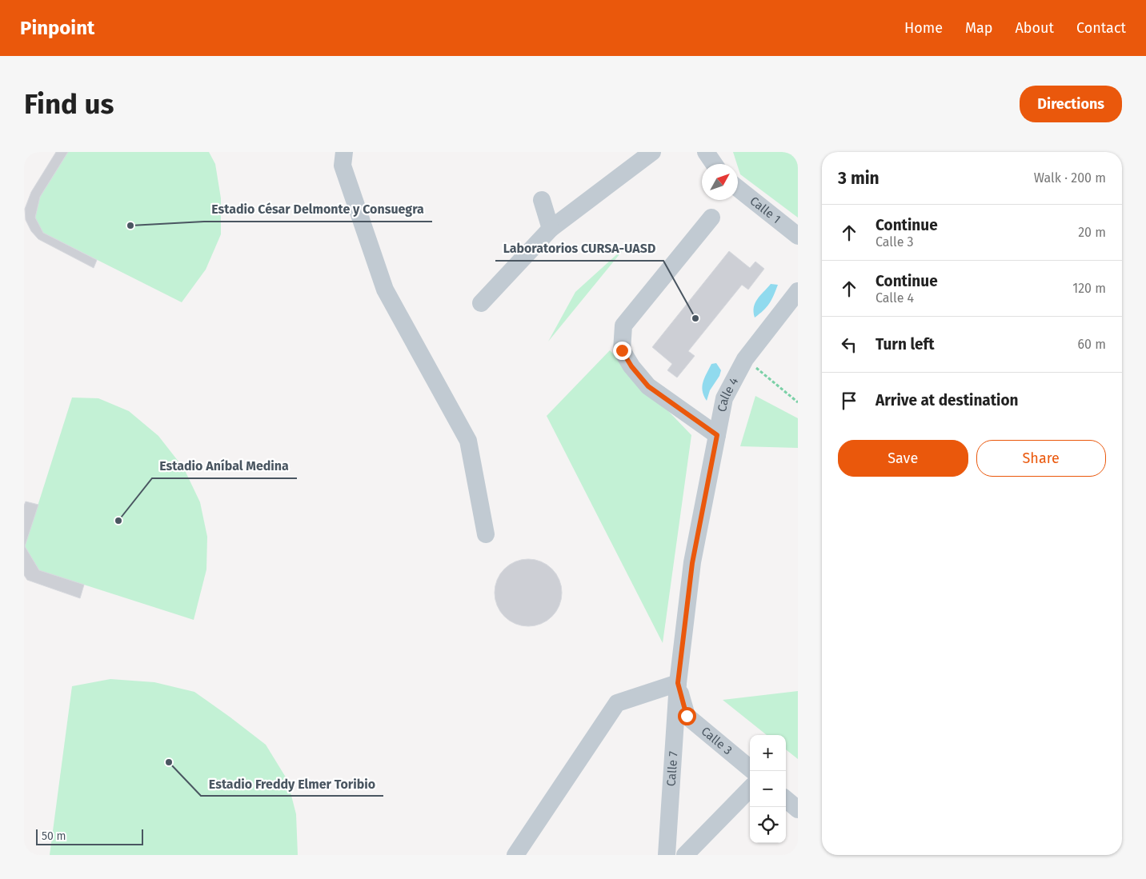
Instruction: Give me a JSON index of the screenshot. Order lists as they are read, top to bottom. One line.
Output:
{"streets":{"street":["Calle 1","Calle 4","Calle 3","Calle 7"]},"crossings":[["Calle 4","Calle 3"],["Calle 4","Calle 7"],["Calle 3","Calle 7"]],"places":["Estadio César Delmonte y Consuegra","Laboratorios CURSA-UASD","Estadio Aníbal Medina","Estadio Freddy Elmer Toribio"],"scale_bar":"50 m","north":"top right","page":{"header":"Pinpoint","nav":["Home","Map","About","Contact"],"buttons":["Directions",["Save","Share"]],"title":"Find us","heading":["3 min","Walk · 200 m"],"list":[["Continue","Calle 3","20 m"],["Continue","Calle 4","120 m"],["Turn left","60 m"],"Arrive at destination"],"map_buttons":["+","−"],"scale":"50 m"}}
